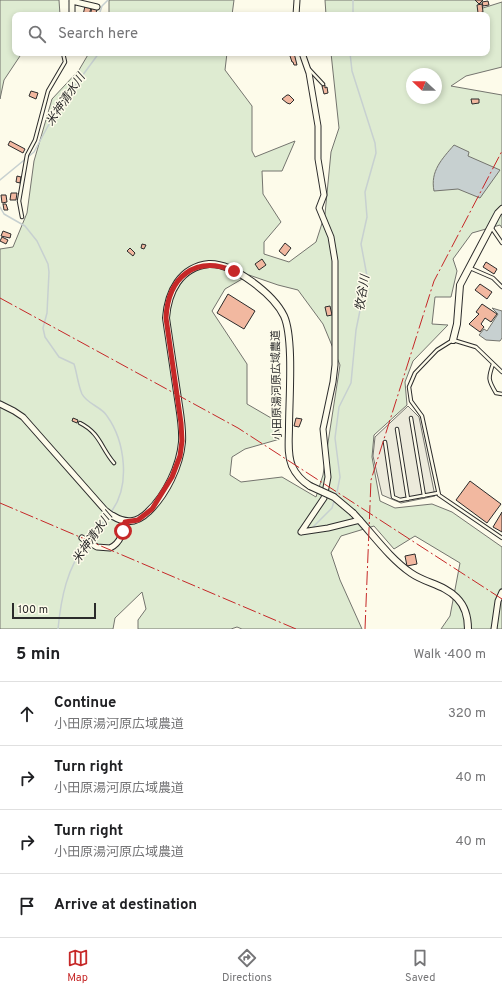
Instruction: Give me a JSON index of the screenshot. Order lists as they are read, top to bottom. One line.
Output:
{"streets":{"street":["小田原湯河原広域農道"]},"water":["米神清水川","牧谷川"],"scale_bar":"100 m","north":"left","page":{"search":"Search here","scale":"100 m","heading":["5 min","Walk · 400 m"],"list":[["Continue","小田原湯河原広域農道","320 m"],["Turn right","小田原湯河原広域農道","40 m"],["Turn right","小田原湯河原広域農道","40 m"],"Arrive at destination"],"nav":["Map","Directions","Saved"]}}
